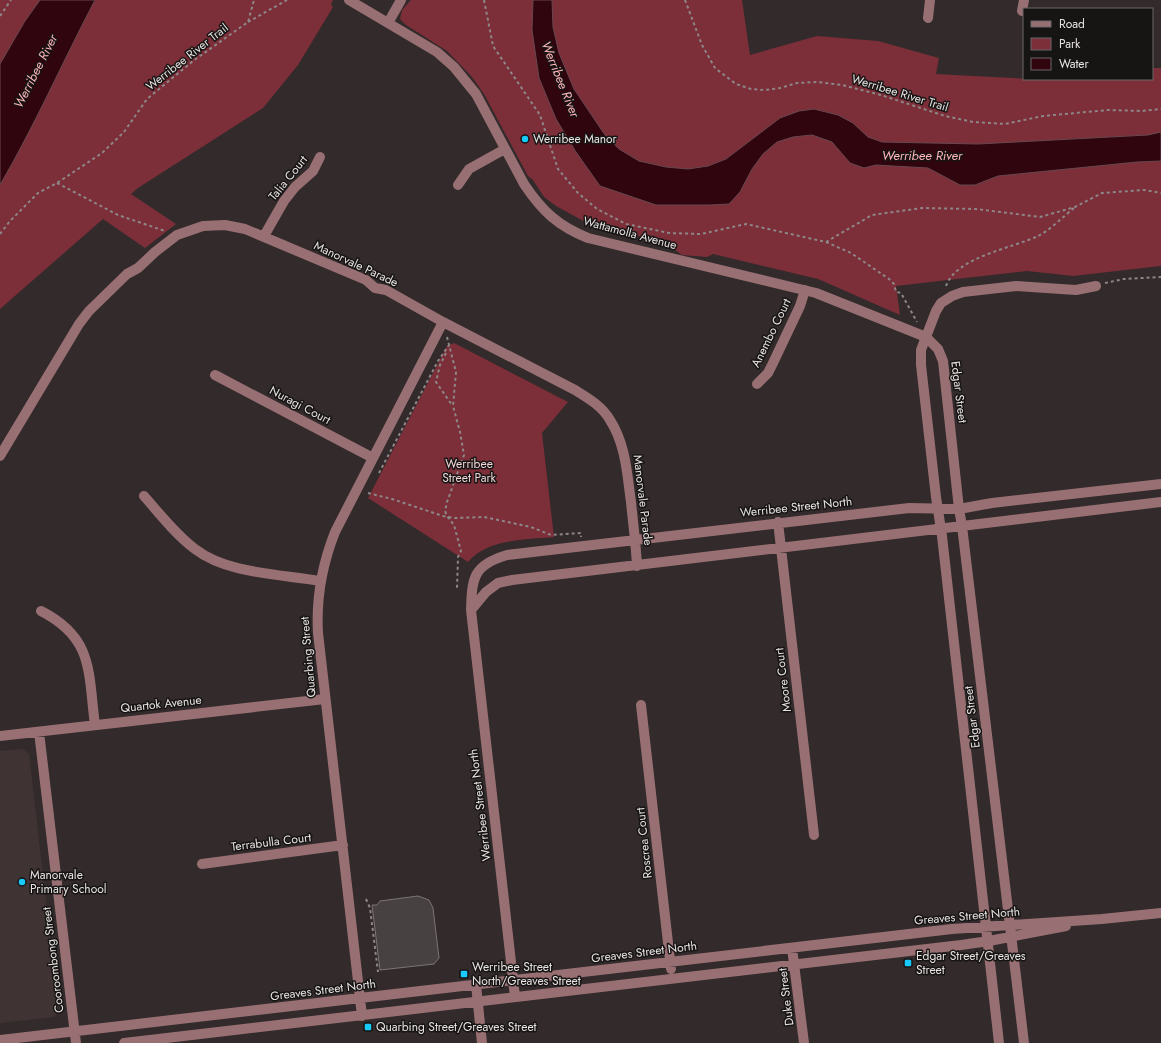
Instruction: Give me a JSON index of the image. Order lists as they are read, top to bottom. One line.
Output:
{"streets":{"street":["Talia Court","Wattamolla Avenue","Manorvale Parade","Anembo Court","Edgar Street","Nuragi Court","Werribee Street North","Quarbing Street","Moore Court","Quartok Avenue","Terrabulla Court","Roscrea Court","Greaves Street North","Cooroombong Street","Duke Street"],"path":["Werribee River Trail"]},"crossings":[["Talia Court","Manorvale Parade"],["Wattamolla Avenue","Anembo Court"],["Wattamolla Avenue","Edgar Street"],["Manorvale Parade","Werribee Street North"],["Manorvale Parade","Quarbing Street"],["Edgar Street","Werribee Street North"],["Edgar Street","Greaves Street North"],["Nuragi Court","Quarbing Street"],["Werribee Street North","Moore Court"],["Werribee Street North","Greaves Street North"],["Quarbing Street","Quartok Avenue"],["Quarbing Street","Terrabulla Court"],["Quarbing Street","Greaves Street North"],["Quartok Avenue","Cooroombong Street"],["Roscrea Court","Greaves Street North"],["Greaves Street North","Cooroombong Street"],["Greaves Street North","Duke Street"]],"water":["Werribee River"],"parks":["Werribee Street Park"],"places":{"other":["Werribee Manor","Manorvale Primary School"],"transit":["Edgar Street/Greaves Street","Werribee Street North/Greaves Street","Quarbing Street/Greaves Street"]},"legend":["Road","Park","Water"]}
